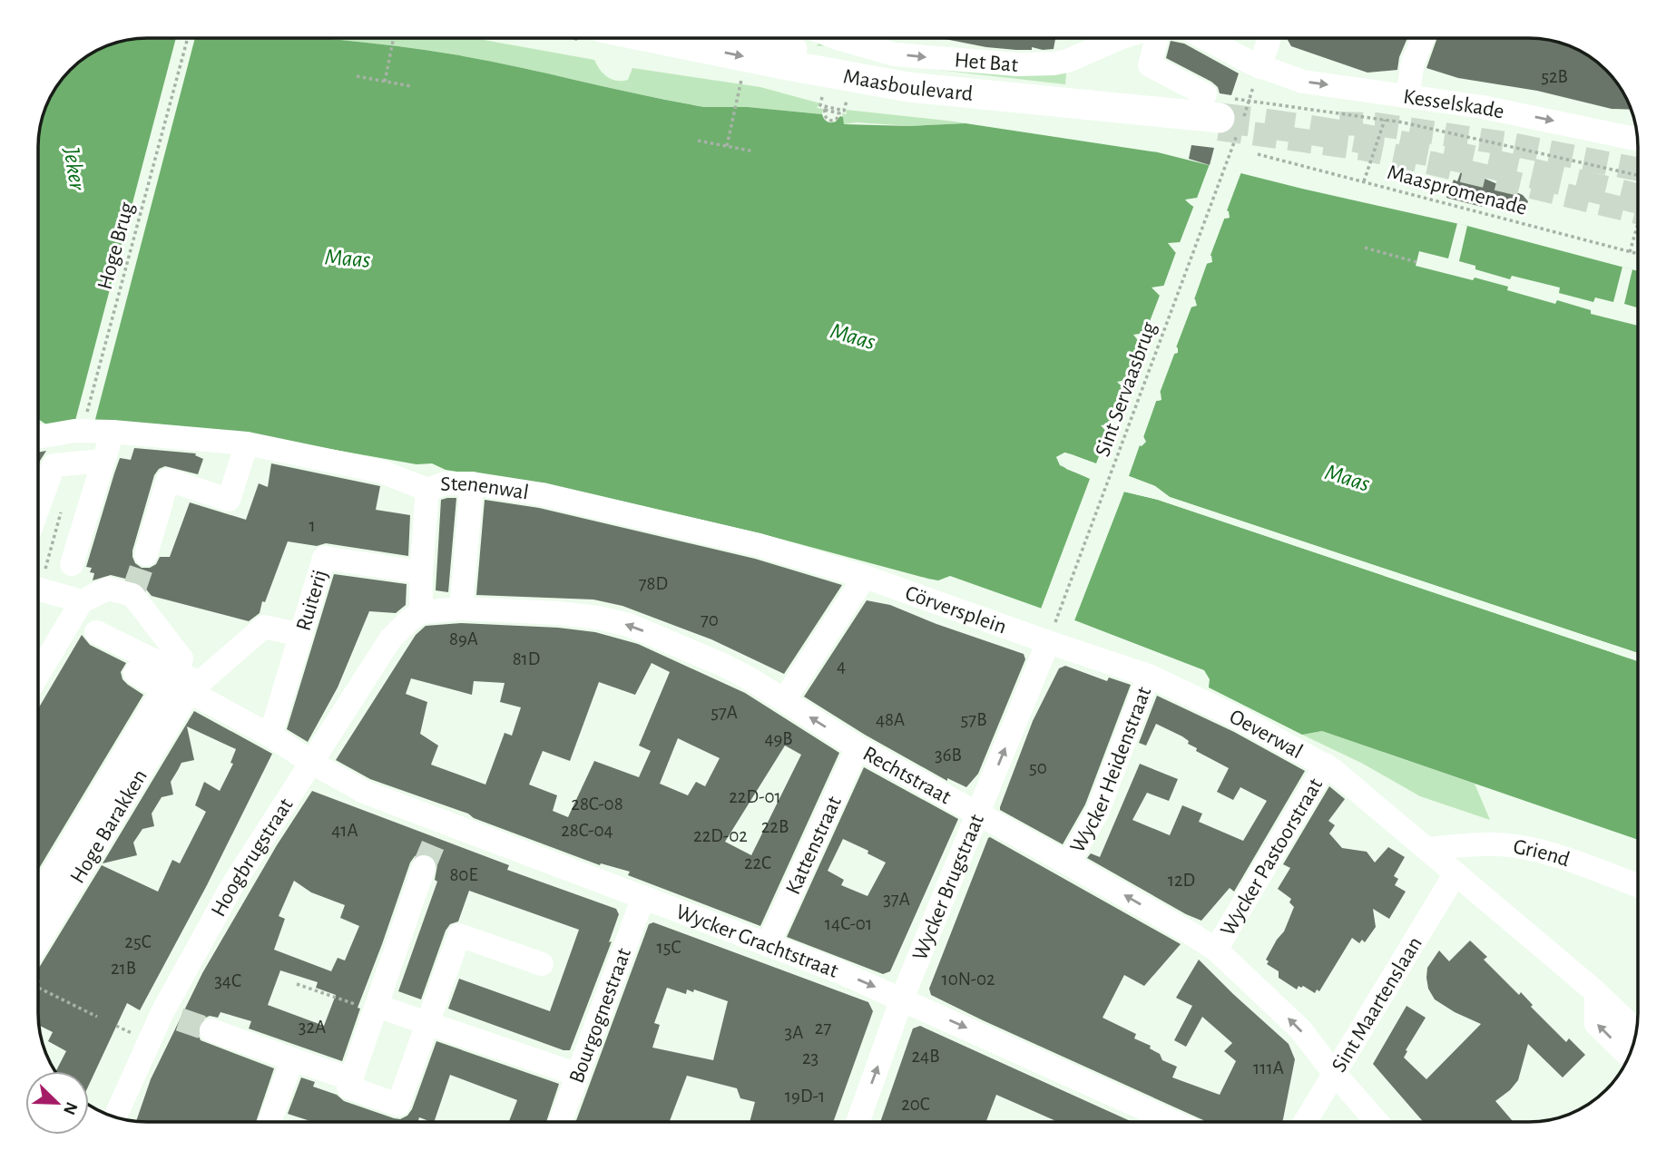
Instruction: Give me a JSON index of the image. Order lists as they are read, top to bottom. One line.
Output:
{"streets":{"main road":["Maasboulevard"],"street":["Het Bat","Kesselskade","Stenenwal","Ruiterij","Cörversplein","Oeverwal","Wycker Heidenstraat","Rechtstraat","Hoge Barakken","Kattenstraat","Griend","Hoogbrugstraat","Wycker Pastoorstraat","Wycker Brugstraat","Wycker Grachtstraat","Sint Maartenslaan","Bourgognestraat"],"path":["Maaspromenade","Hoge Brug","Sint Servaasbrug"]},"crossings":[["Maasboulevard","Sint Servaasbrug"],["Sint Servaasbrug","Cörversplein"],["Sint Servaasbrug","Oeverwal"],["Sint Servaasbrug","Wycker Brugstraat"],["Stenenwal","Cörversplein"],["Cörversplein","Oeverwal"],["Cörversplein","Wycker Brugstraat"],["Oeverwal","Wycker Heidenstraat"],["Oeverwal","Griend"],["Oeverwal","Wycker Pastoorstraat"],["Oeverwal","Wycker Brugstraat"],["Oeverwal","Sint Maartenslaan"],["Wycker Heidenstraat","Rechtstraat"],["Rechtstraat","Kattenstraat"],["Rechtstraat","Hoogbrugstraat"],["Rechtstraat","Wycker Pastoorstraat"],["Rechtstraat","Wycker Brugstraat"],["Rechtstraat","Sint Maartenslaan"],["Kattenstraat","Wycker Grachtstraat"],["Hoogbrugstraat","Wycker Grachtstraat"],["Wycker Brugstraat","Wycker Grachtstraat"],["Wycker Grachtstraat","Bourgognestraat"]],"one_way":["Het Bat","Kesselskade","Rechtstraat","Wycker Grachtstraat"],"water":["Jeker","Maas"],"house_numbers":["52B","1","78D","70","89A","81D","4","57A","48A","57B","49B","36B","50","22D-01","28C-08","22B","41A","28C-04","22D-02","22C","80E","12D","37A","14C-01","25C","15C","21B","10N-02","34C","32A","27","3A","24B","23","111A","19D-1","20C"],"north":"bottom right"}
